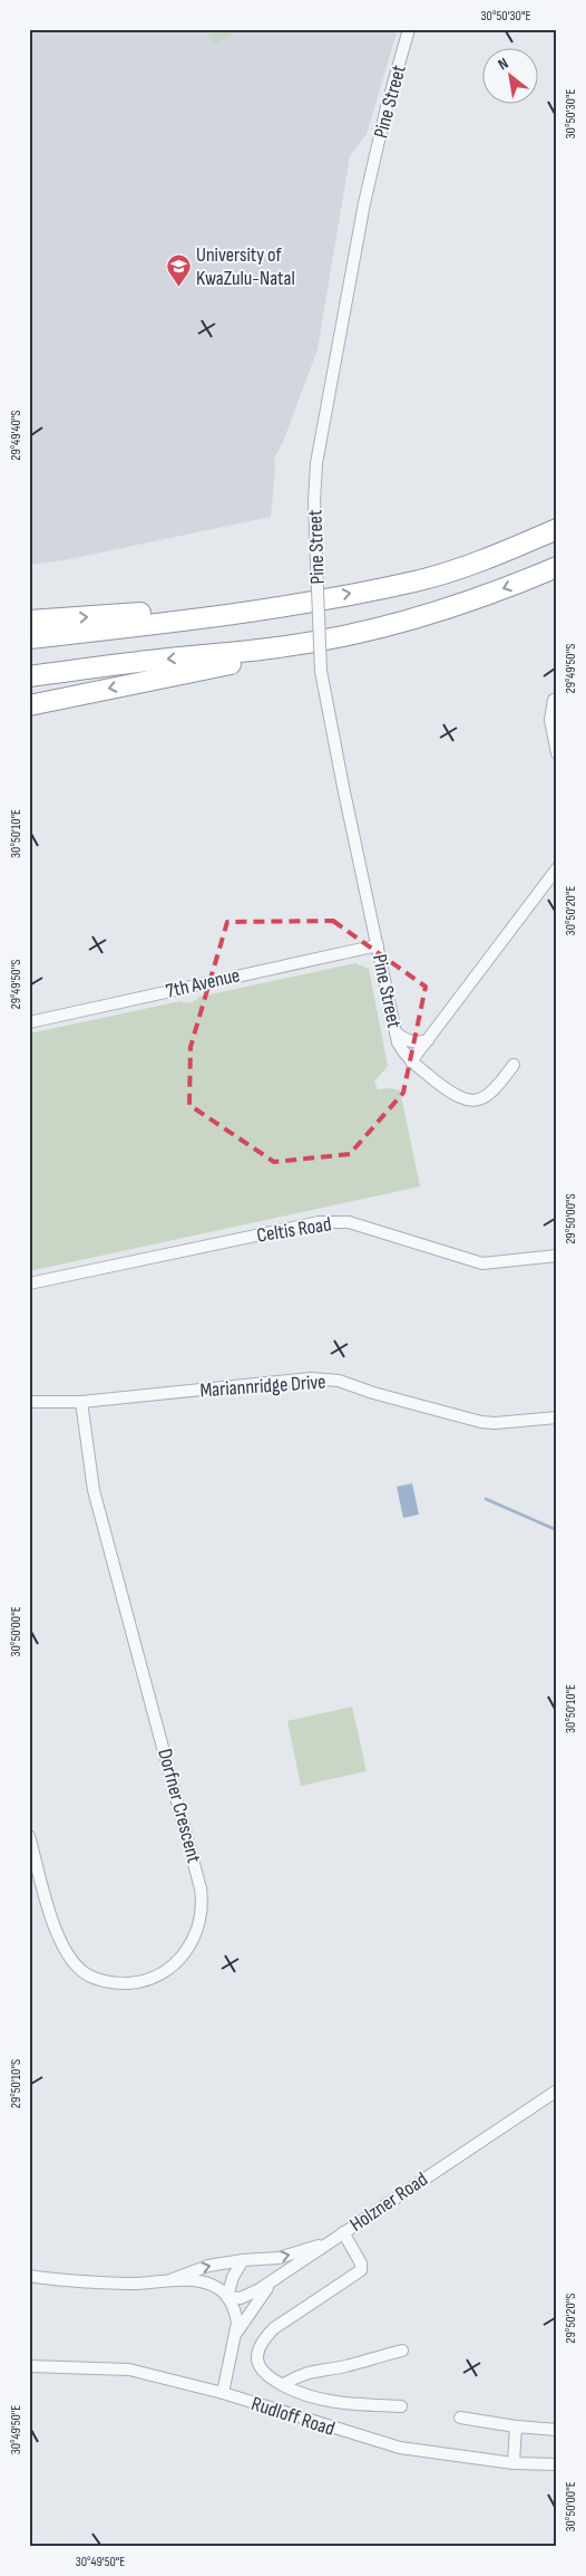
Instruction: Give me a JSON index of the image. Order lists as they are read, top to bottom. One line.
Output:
{"streets":{"street":["Pine Street","7th Avenue","Celtis Road","Mariannridge Drive","Dorfner Crescent","Holzner Road","Rudloff Road"]},"crossings":[["Pine Street","7th Avenue"],["Mariannridge Drive","Dorfner Crescent"]],"places":{"school or university":["University of KwaZulu-Natal"]},"north":"top left","coordinates":["30°50'30\"E","29°49'40\"S","29°49'50\"S","30°50'10\"E","30°50'20\"E","29°50'00\"S","30°50'00\"E","29°50'10\"S","29°50'20\"S","30°49'50\"E"]}
